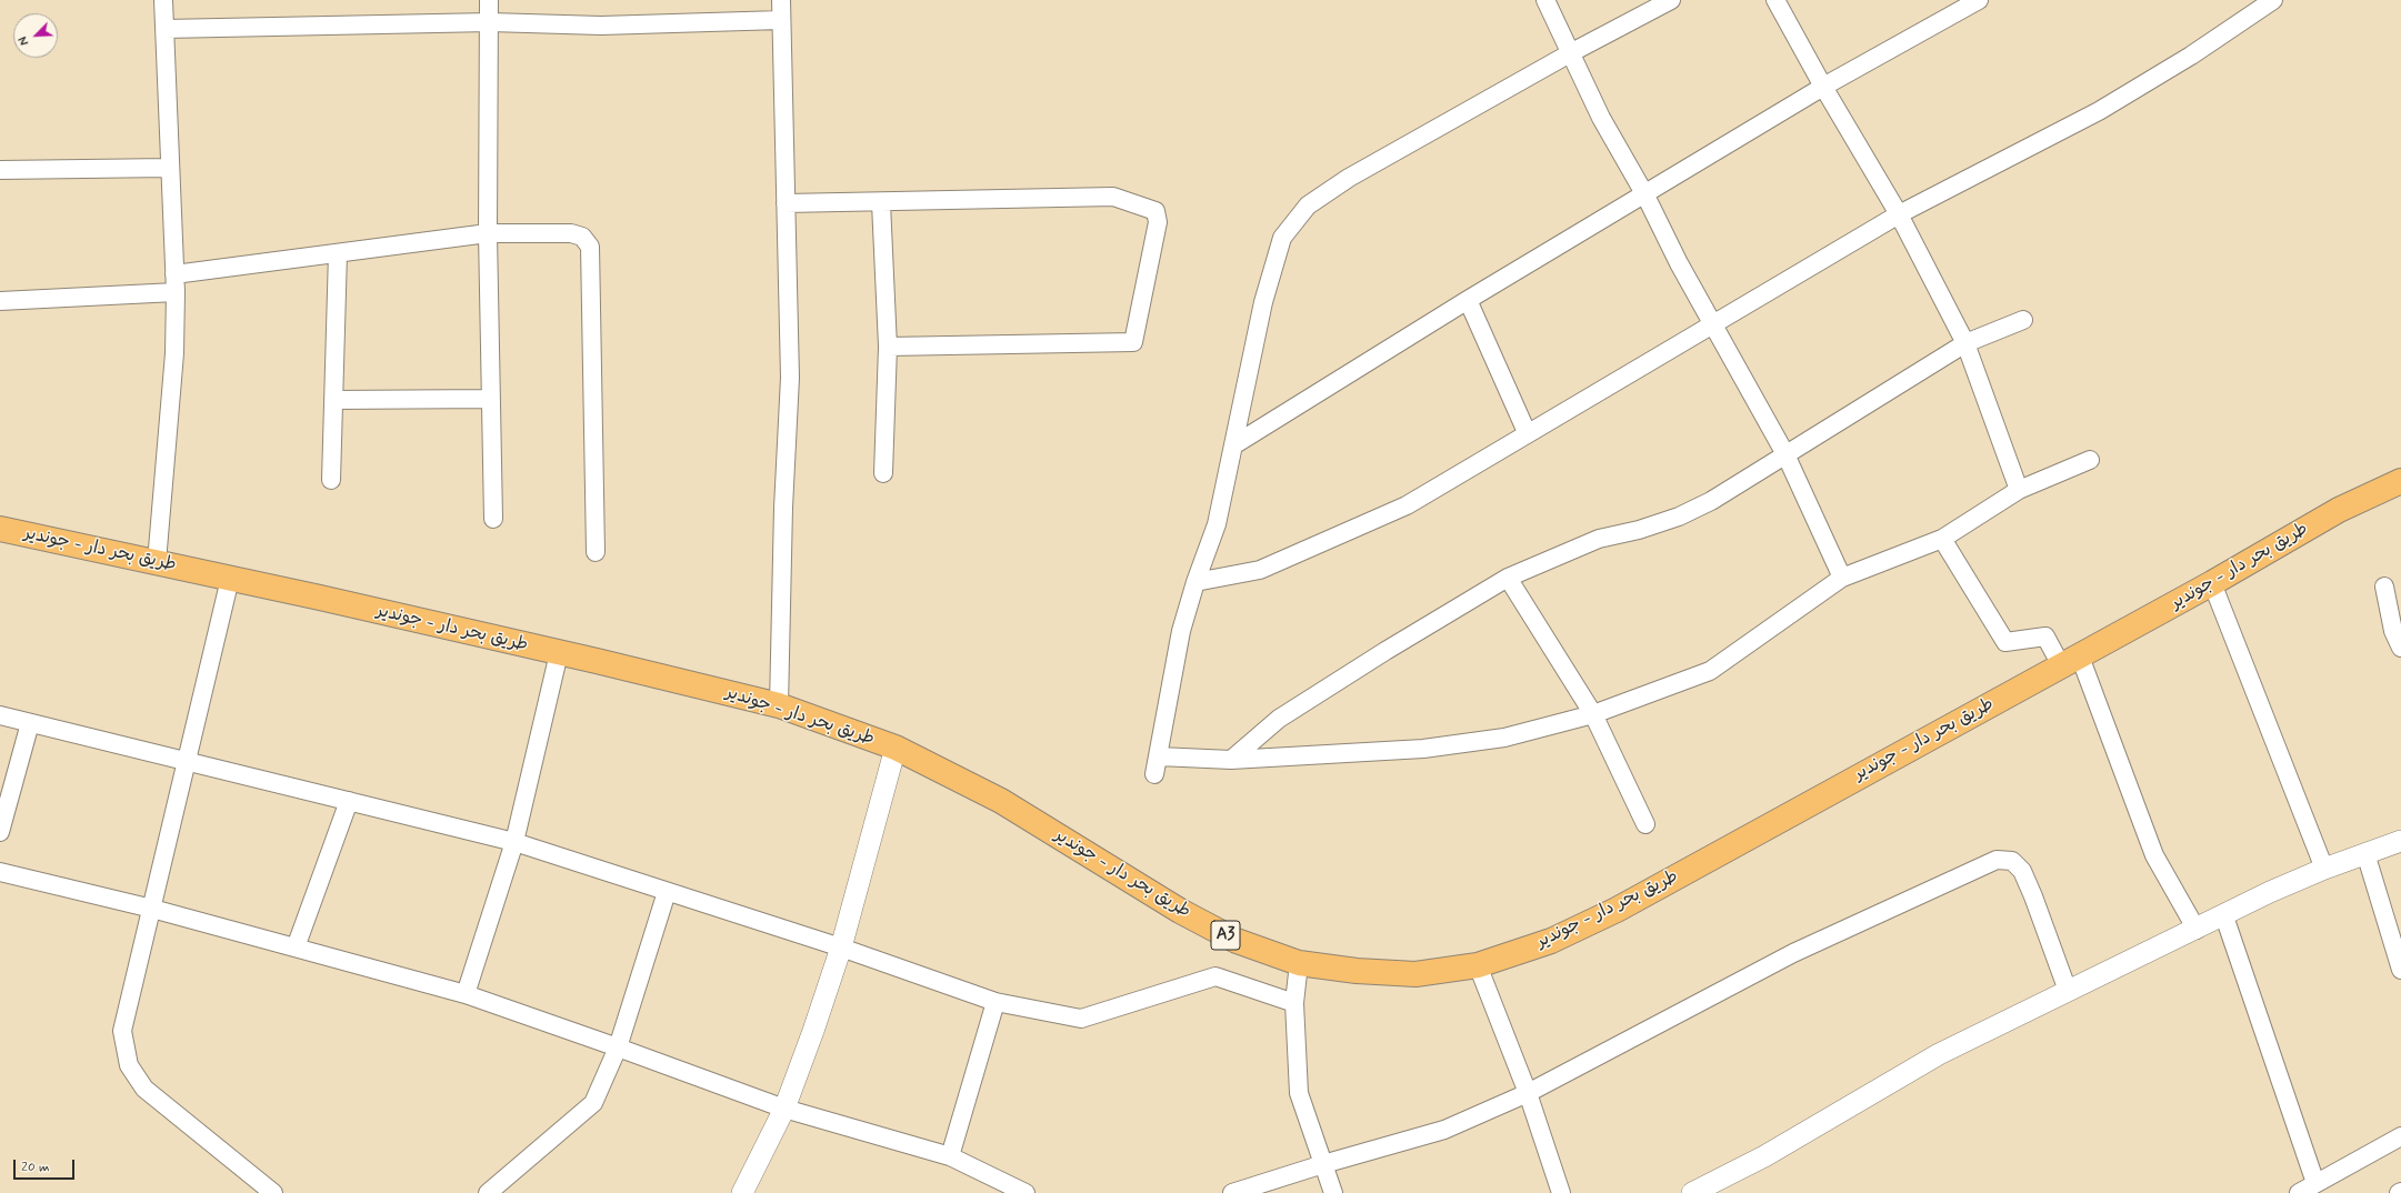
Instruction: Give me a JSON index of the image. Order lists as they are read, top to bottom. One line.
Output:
{"streets":{"highway":["طريق بحر دار - جوندير","A3"]},"scale_bar":"20 m","north":"bottom left"}
